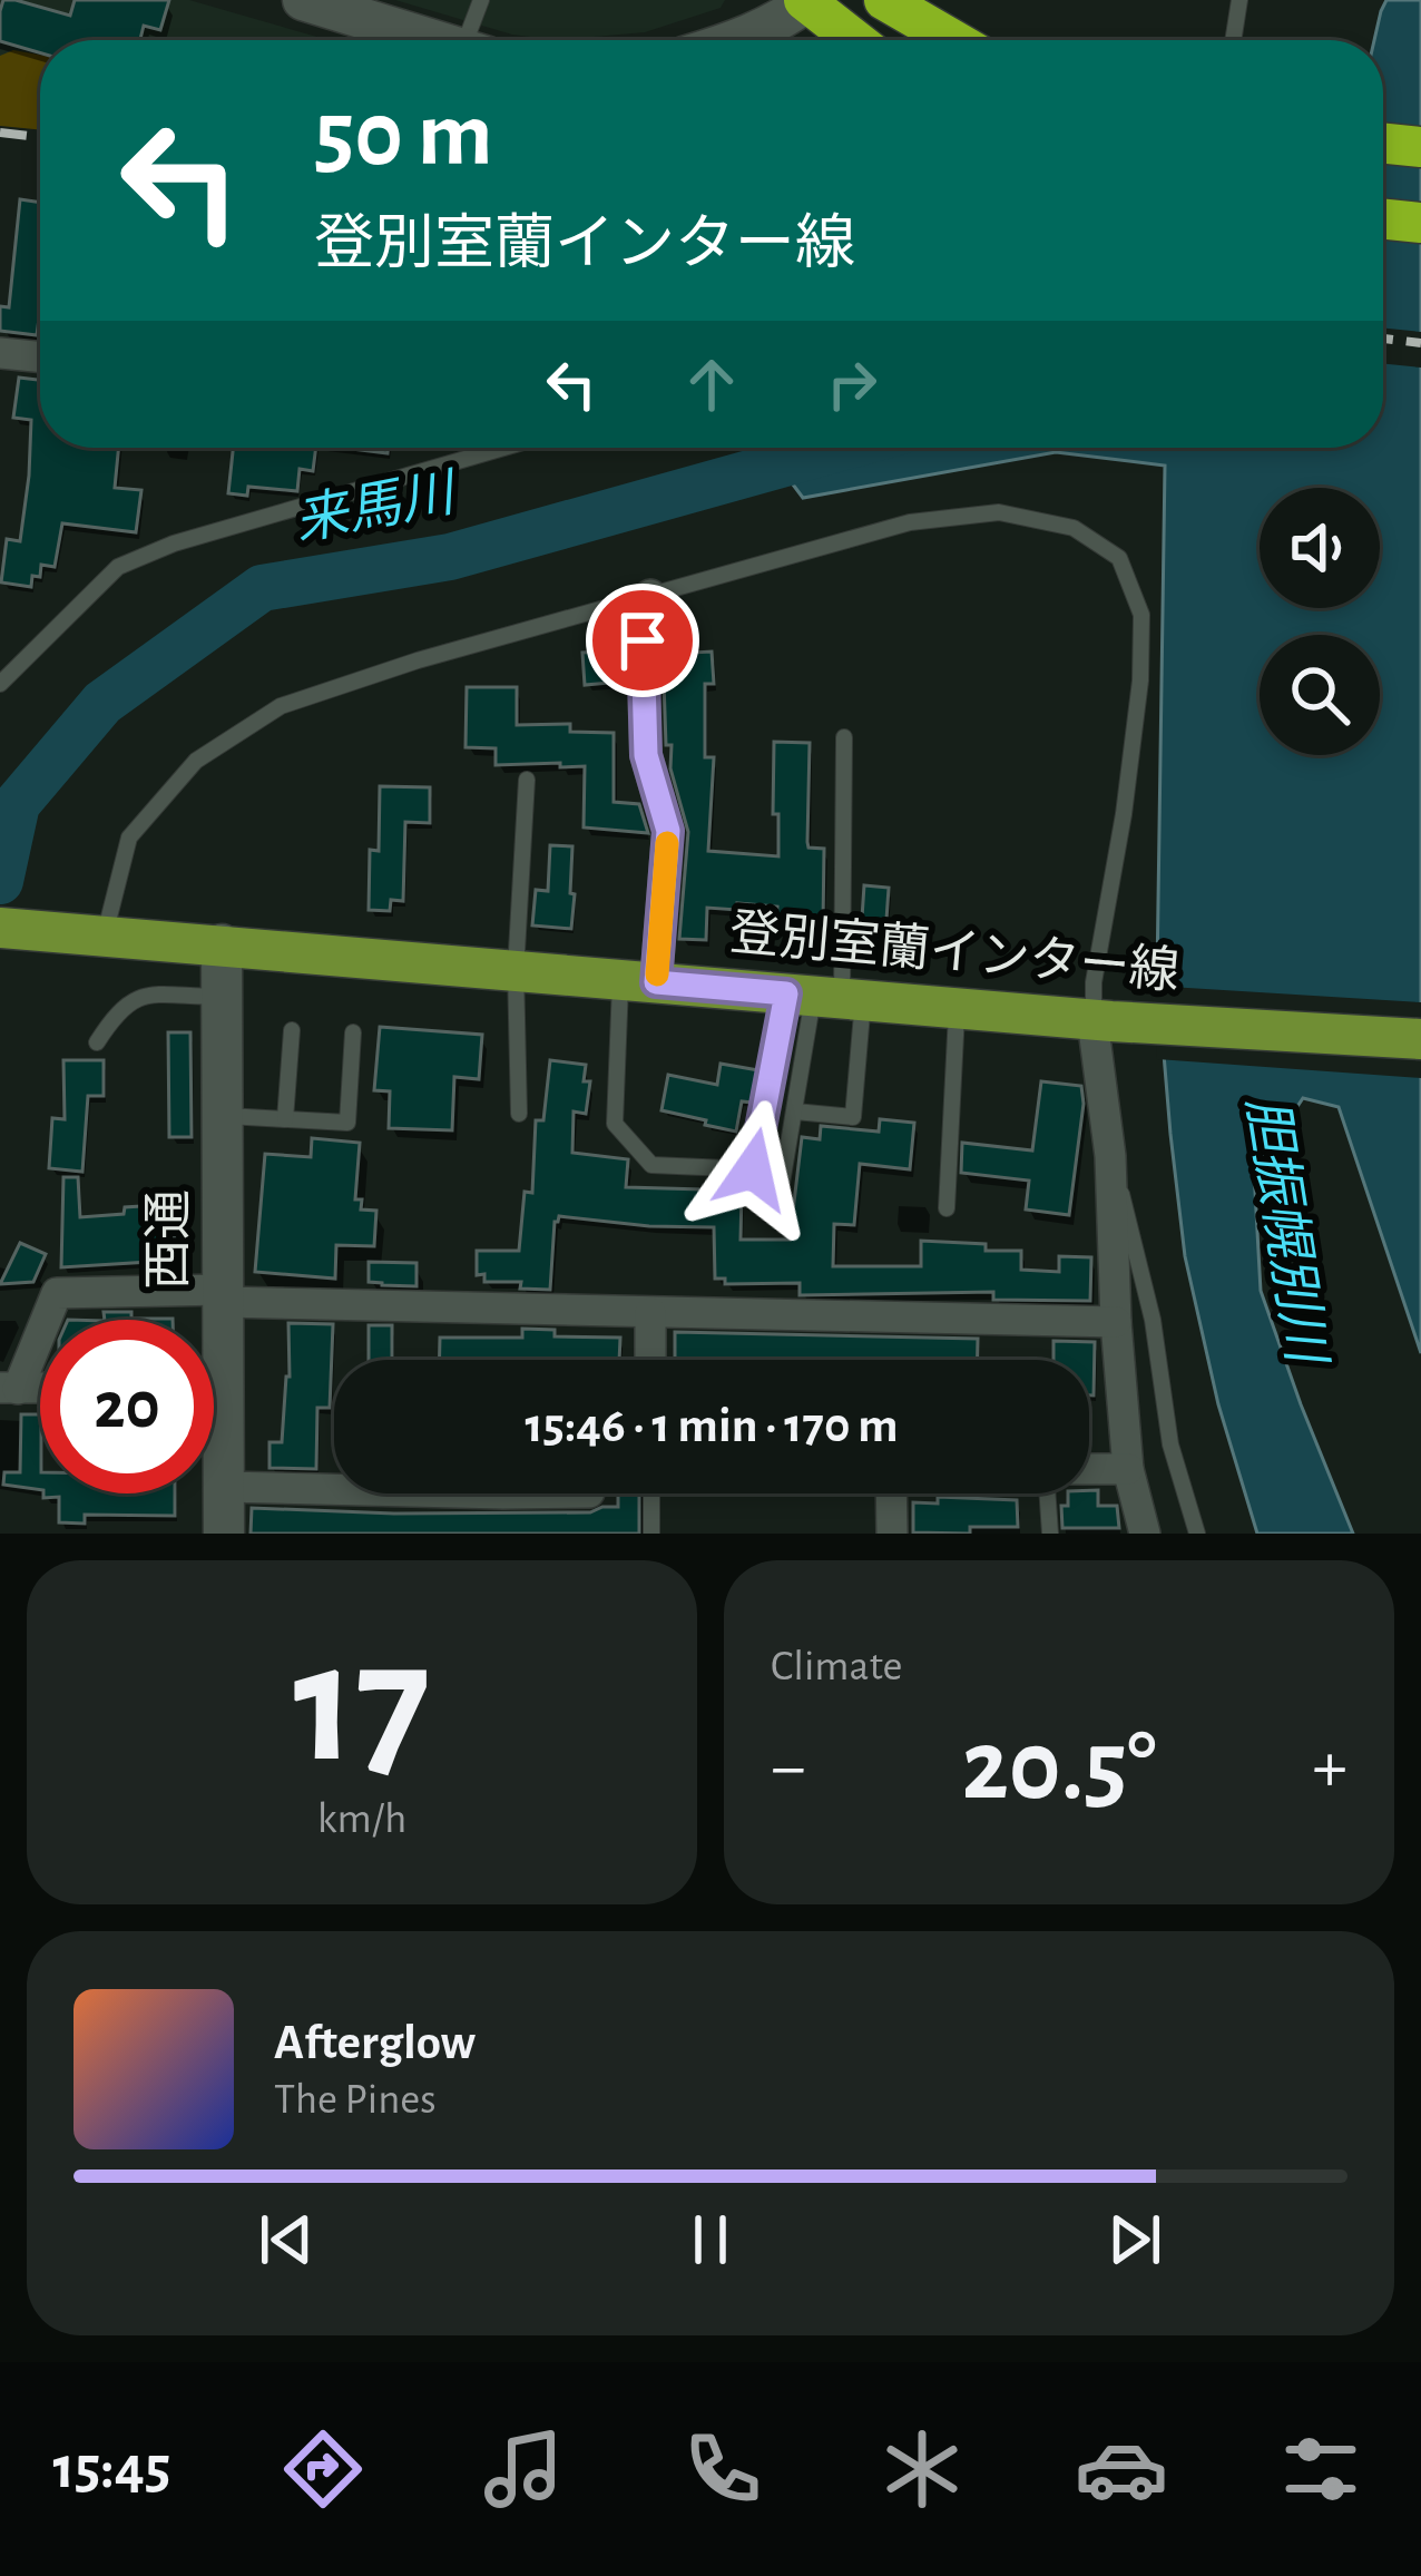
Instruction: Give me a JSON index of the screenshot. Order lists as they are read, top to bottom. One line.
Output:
{"streets":{"main road":["登別室蘭インター線"],"street":["西通"]},"crossings":[["登別室蘭インター線","西通"]],"water":["来馬川","胆振幌別川"],"page":{"turn":["50 m","登別室蘭インター線"],"limit":"20","trip":"15:46 · 1 min · 170 m","tile":[["17","km/h"],"Climate"],"heat":["−","20.5°","+"],"song":["Afterglow","The Pines"],"tabs":"15:45"}}
